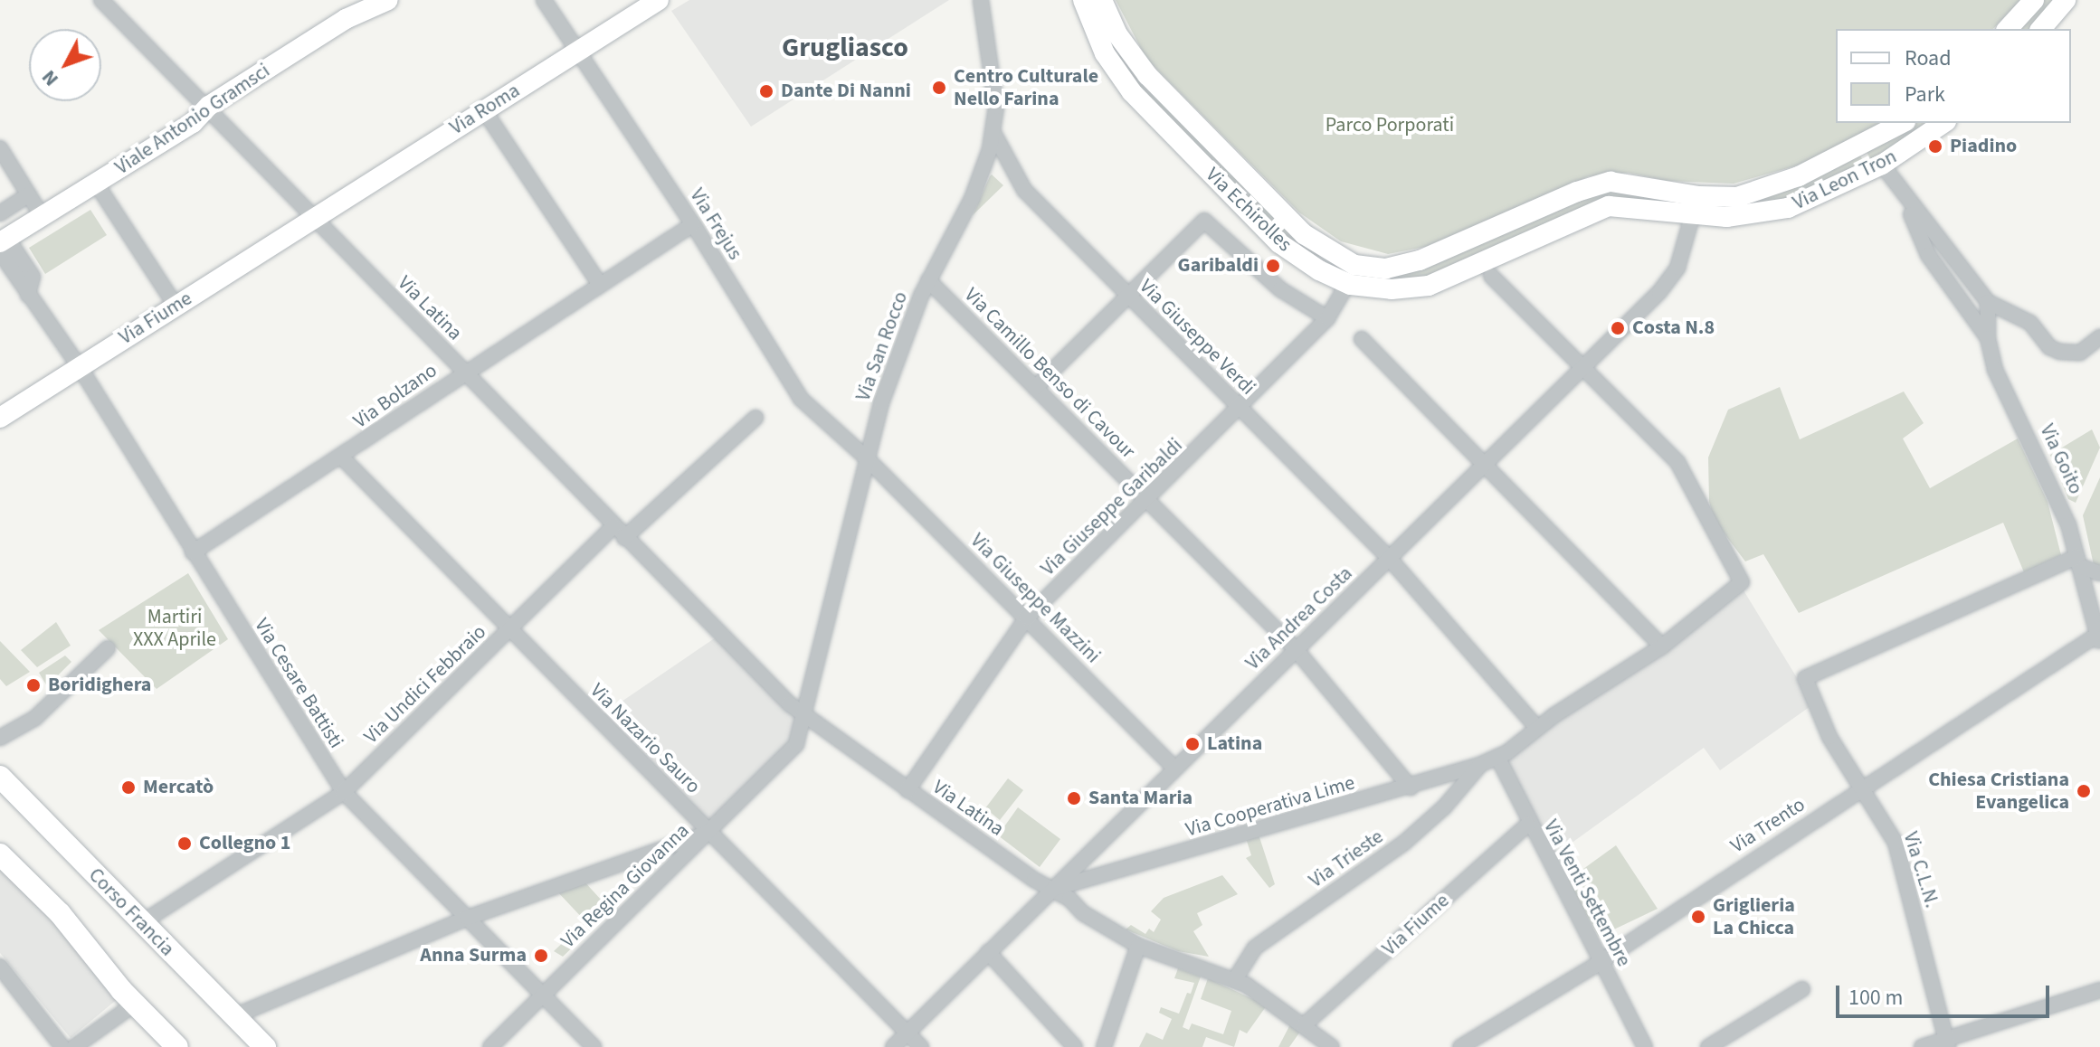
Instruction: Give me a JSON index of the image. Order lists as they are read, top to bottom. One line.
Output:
{"streets":{"main road":["Corso Francia"],"street":["Via Roma","Viale Antonio Gramsci","Via Leon Tron","Via Echirolles","Via Frejus","Via Latina","Via Fiume","Via Giuseppe Verdi","Via San Rocco","Via Camillo Benso di Cavour","Via Bolzano","Via Goito","Via Giuseppe Garibaldi","Via Giuseppe Mazzini","Via Andrea Costa","Via Cesare Battisti","Via Undici Febbraio","Via Nazario Sauro","Via Cooperativa Lime","Via Trento","Via Trieste","Via C.L.N.","Via Regina Giovanna","Via Venti Settembre"]},"crossings":[["Via Roma","Via Frejus"],["Via Roma","Via Latina"],["Via Roma","Via Fiume"],["Viale Antonio Gramsci","Via Latina"],["Viale Antonio Gramsci","Via Cesare Battisti"],["Via Leon Tron","Via Echirolles"],["Via Leon Tron","Via Goito"],["Via Leon Tron","Via Andrea Costa"],["Via Echirolles","Via Giuseppe Garibaldi"],["Via Echirolles","Via Andrea Costa"],["Via Frejus","Via San Rocco"],["Via Frejus","Via Bolzano"],["Via Frejus","Via Giuseppe Mazzini"],["Via Latina","Via Fiume"],["Via Latina","Via San Rocco"],["Via Latina","Via Bolzano"],["Via Latina","Via Giuseppe Garibaldi"],["Via Latina","Via Andrea Costa"],["Via Latina","Via Undici Febbraio"],["Via Latina","Via Cooperativa Lime"],["Via Latina","Via Trieste"],["Via Latina","Via Regina Giovanna"],["Via Fiume","Via Cesare Battisti"],["Via Fiume","Via Venti Settembre"],["Via Giuseppe Verdi","Via San Rocco"],["Via Giuseppe Verdi","Via Giuseppe Garibaldi"],["Via Giuseppe Verdi","Via Andrea Costa"],["Via Giuseppe Verdi","Via Cooperativa Lime"],["Via San Rocco","Via Camillo Benso di Cavour"],["Via San Rocco","Via Giuseppe Mazzini"],["Via San Rocco","Via Regina Giovanna"],["Via Camillo Benso di Cavour","Via Giuseppe Garibaldi"],["Via Camillo Benso di Cavour","Via Andrea Costa"],["Via Camillo Benso di Cavour","Via Cooperativa Lime"],["Via Bolzano","Via Cesare Battisti"],["Via Bolzano","Via Nazario Sauro"],["Via Goito","Via Trento"],["Via Goito","Via C.L.N."],["Via Giuseppe Garibaldi","Via Giuseppe Mazzini"],["Via Giuseppe Mazzini","Via Andrea Costa"],["Via Andrea Costa","Via Nazario Sauro"],["Via Andrea Costa","Via Cooperativa Lime"],["Via Cesare Battisti","Via Undici Febbraio"],["Via Cesare Battisti","Via Regina Giovanna"],["Via Undici Febbraio","Via Nazario Sauro"],["Via Undici Febbraio","Corso Francia"],["Via Nazario Sauro","Via Regina Giovanna"],["Via Cooperativa Lime","Via Trieste"],["Via Cooperativa Lime","Via Venti Settembre"],["Via Trento","Via C.L.N."],["Via Trento","Via Venti Settembre"]],"districts":["Grugliasco"],"parks":["Parco Porporati","Martiri XXX Aprile"],"places":["Centro Culturale Nello Farina","Dante Di Nanni","Piadino","Garibaldi","Costa N.8","Boridighera","Latina","Mercatò","Chiesa Cristiana Evangelica","Santa Maria","Collegno 1","Griglieria La Chicca","Anna Surma"],"legend":["Road","Park"],"scale_bar":"100 m","north":"bottom left"}
